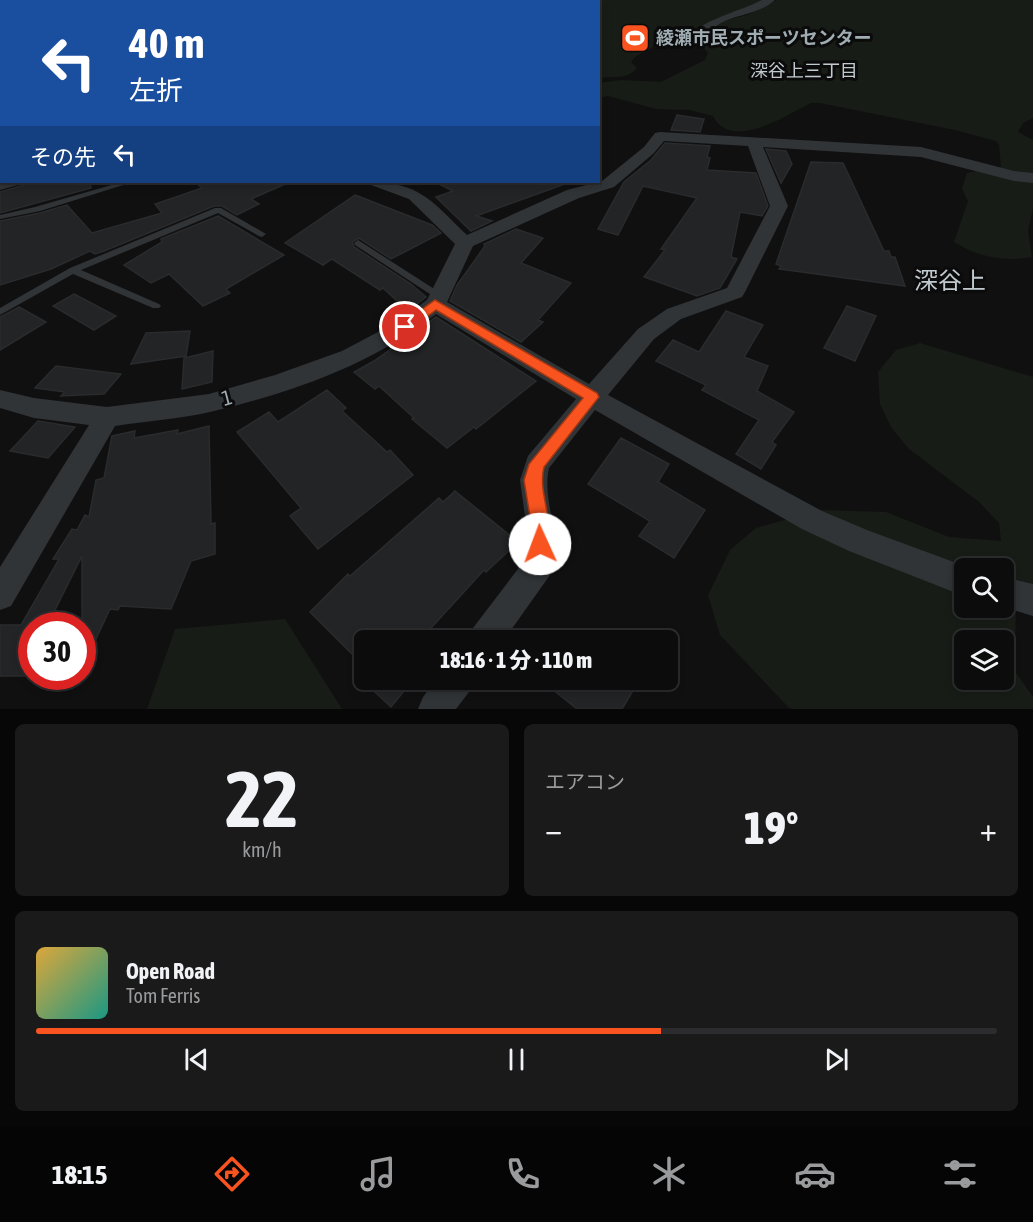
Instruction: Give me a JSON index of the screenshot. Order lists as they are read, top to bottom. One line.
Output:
{"streets":{"street":["1"]},"districts":["深谷上三丁目","深谷上"],"places":{"sports":["綾瀬市民スポーツセンター"]},"page":{"turn":["40 m","左折"],"then":"その先","limit":"30","trip":"18:16 · 1 分 · 110 m","tile":[["22","km/h"],"エアコン"],"heat":["−","19°","+"],"song":["Open Road","Tom Ferris"],"tabs":"18:15"}}
